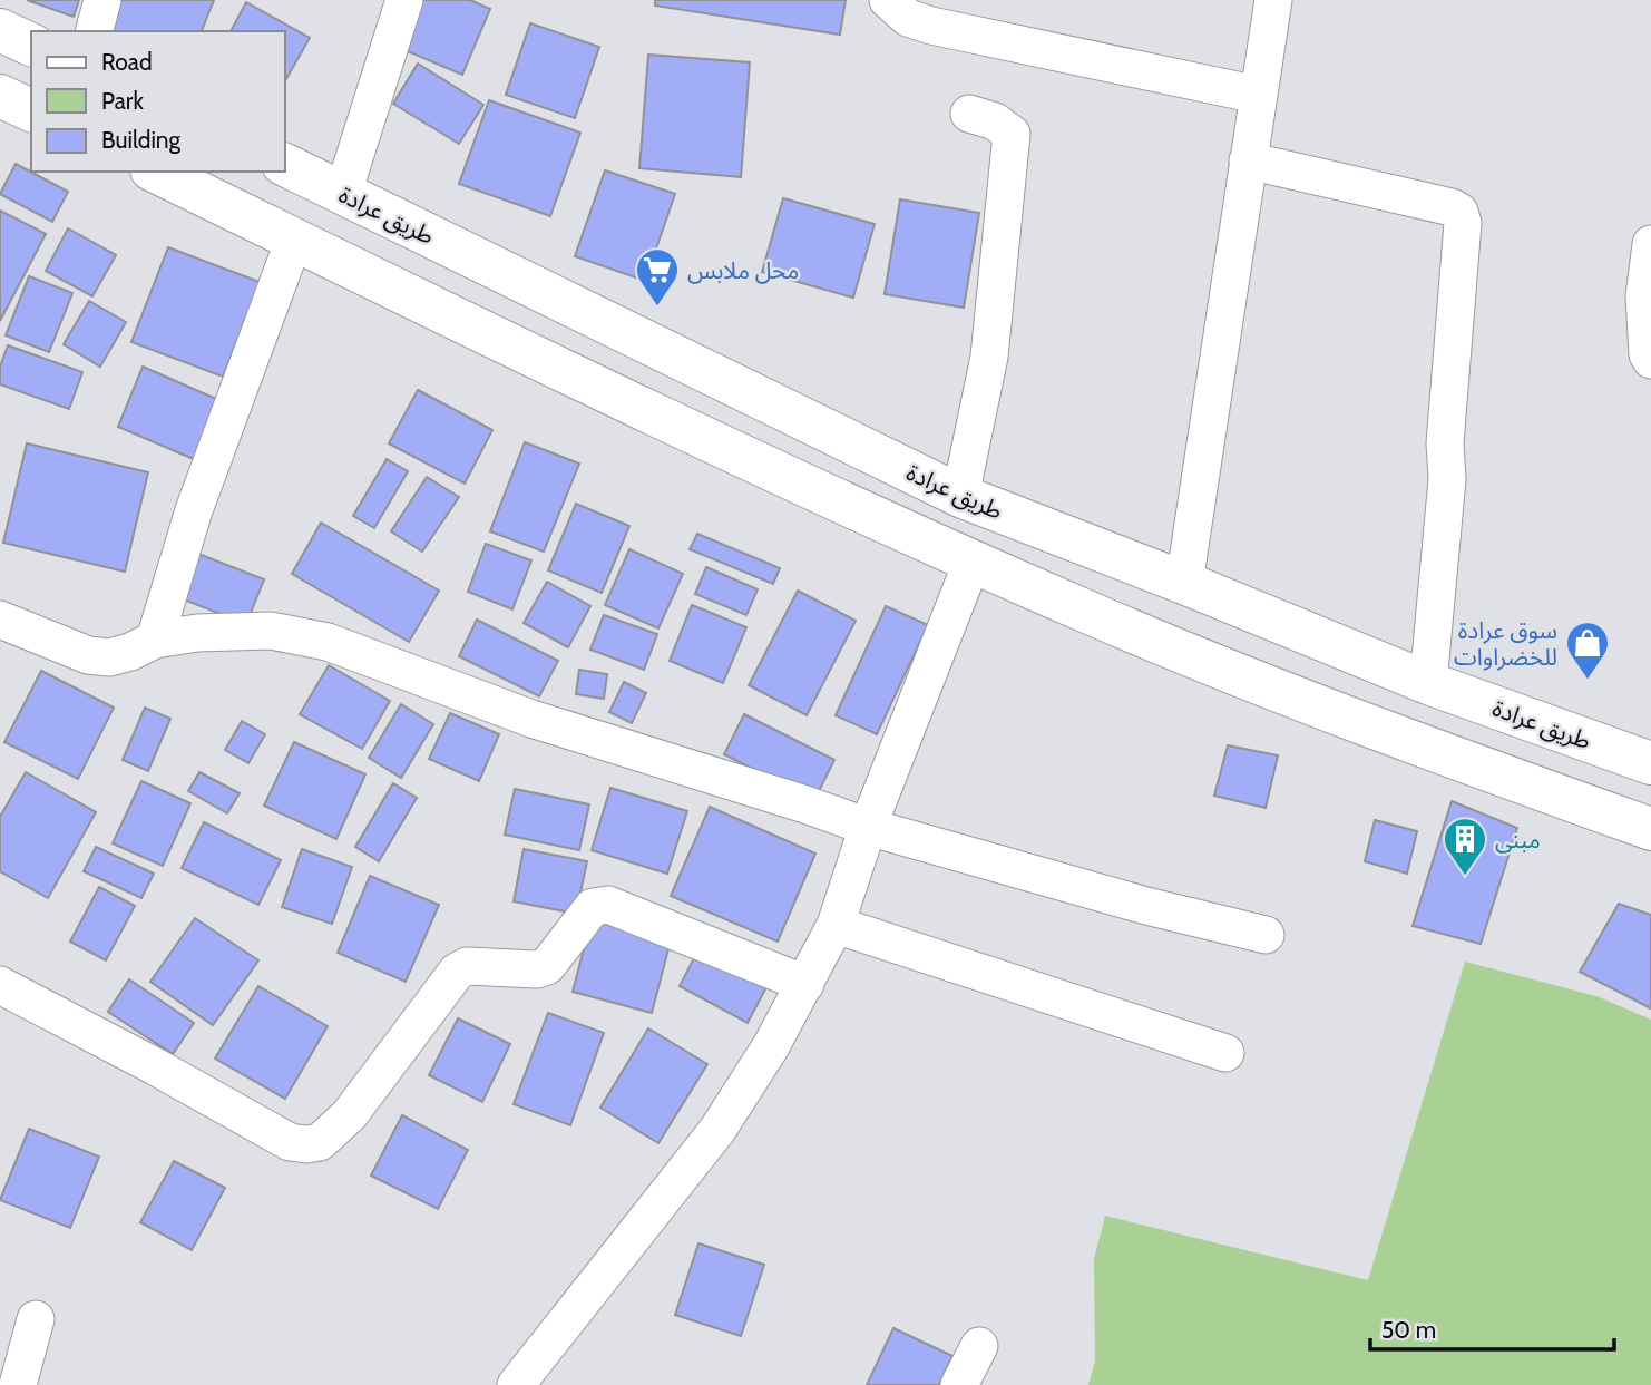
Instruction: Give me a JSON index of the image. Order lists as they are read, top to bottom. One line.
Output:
{"streets":{"main road":["طريق عرادة"]},"places":{"supermarket":["محل ملابس"],"shop":["سوق عرادة للخضراوات"],"building":["مبنى"]},"legend":["Road","Park","Building"],"scale_bar":"50 m"}
